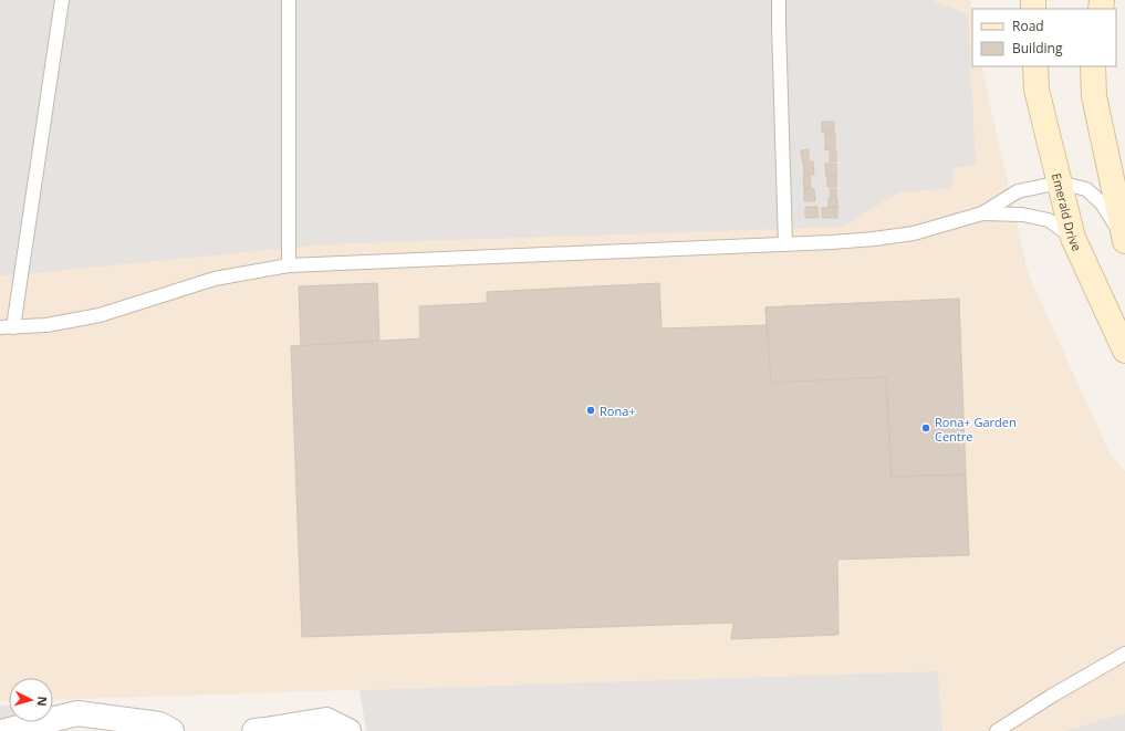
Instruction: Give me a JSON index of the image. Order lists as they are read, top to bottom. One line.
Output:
{"streets":{"street":["Emerald Drive"]},"places":["Rona+","Rona+ Garden Centre"],"legend":["Road","Building"],"north":"right"}
